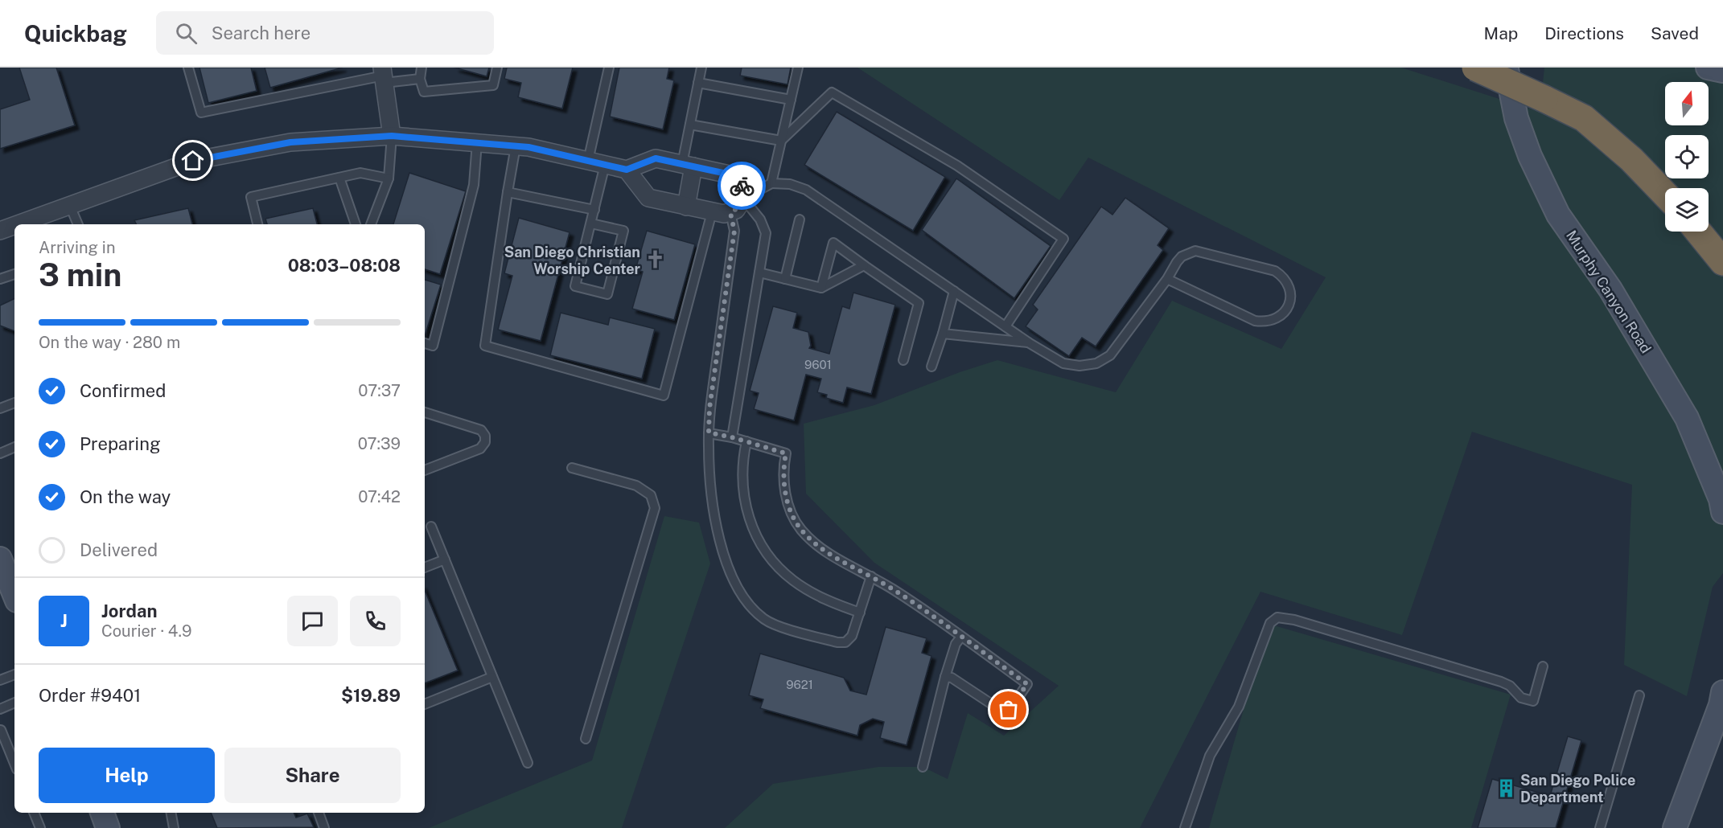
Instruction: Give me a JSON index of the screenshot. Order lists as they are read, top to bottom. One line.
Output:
{"streets":{"main road":["Murphy Canyon Road"]},"places":{"church":["San Diego Christian Worship Center"],"building":["San Diego Police Department"]},"house_numbers":["9601","9621"],"north":"top","page":{"header":"Quickbag","search":"Search here","nav":["Map","Directions","Saved"],"heading":["3 min","Arriving in","08:03–08:08"],"panel":["Jordan","Courier · 4.9","Order #9401","$19.89"],"bar":"On the way · 280 m","list":[["Confirmed","07:37"],["Preparing","07:39"],["On the way","07:42"],"Delivered"],"round":"J","buttons":["Help","Share"]}}
